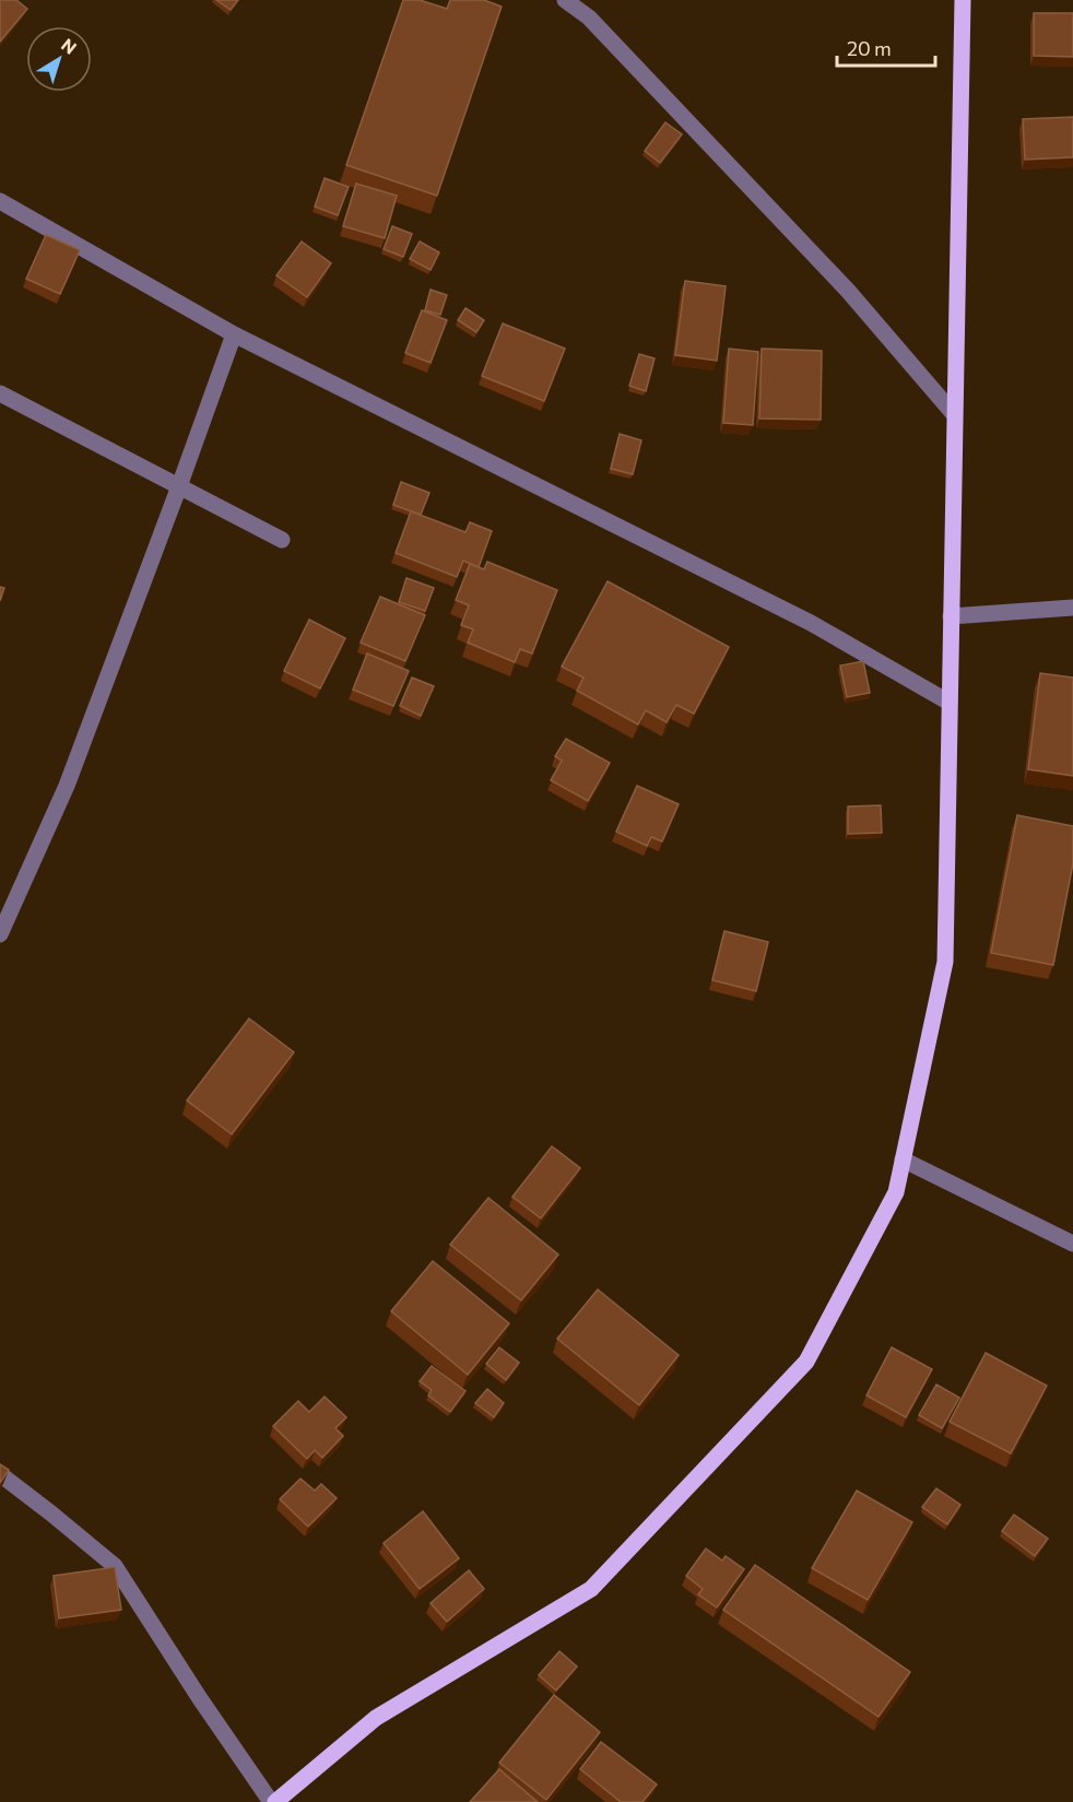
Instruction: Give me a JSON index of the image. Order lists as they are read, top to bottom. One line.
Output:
{"scale_bar":"20 m","north":"top right"}
